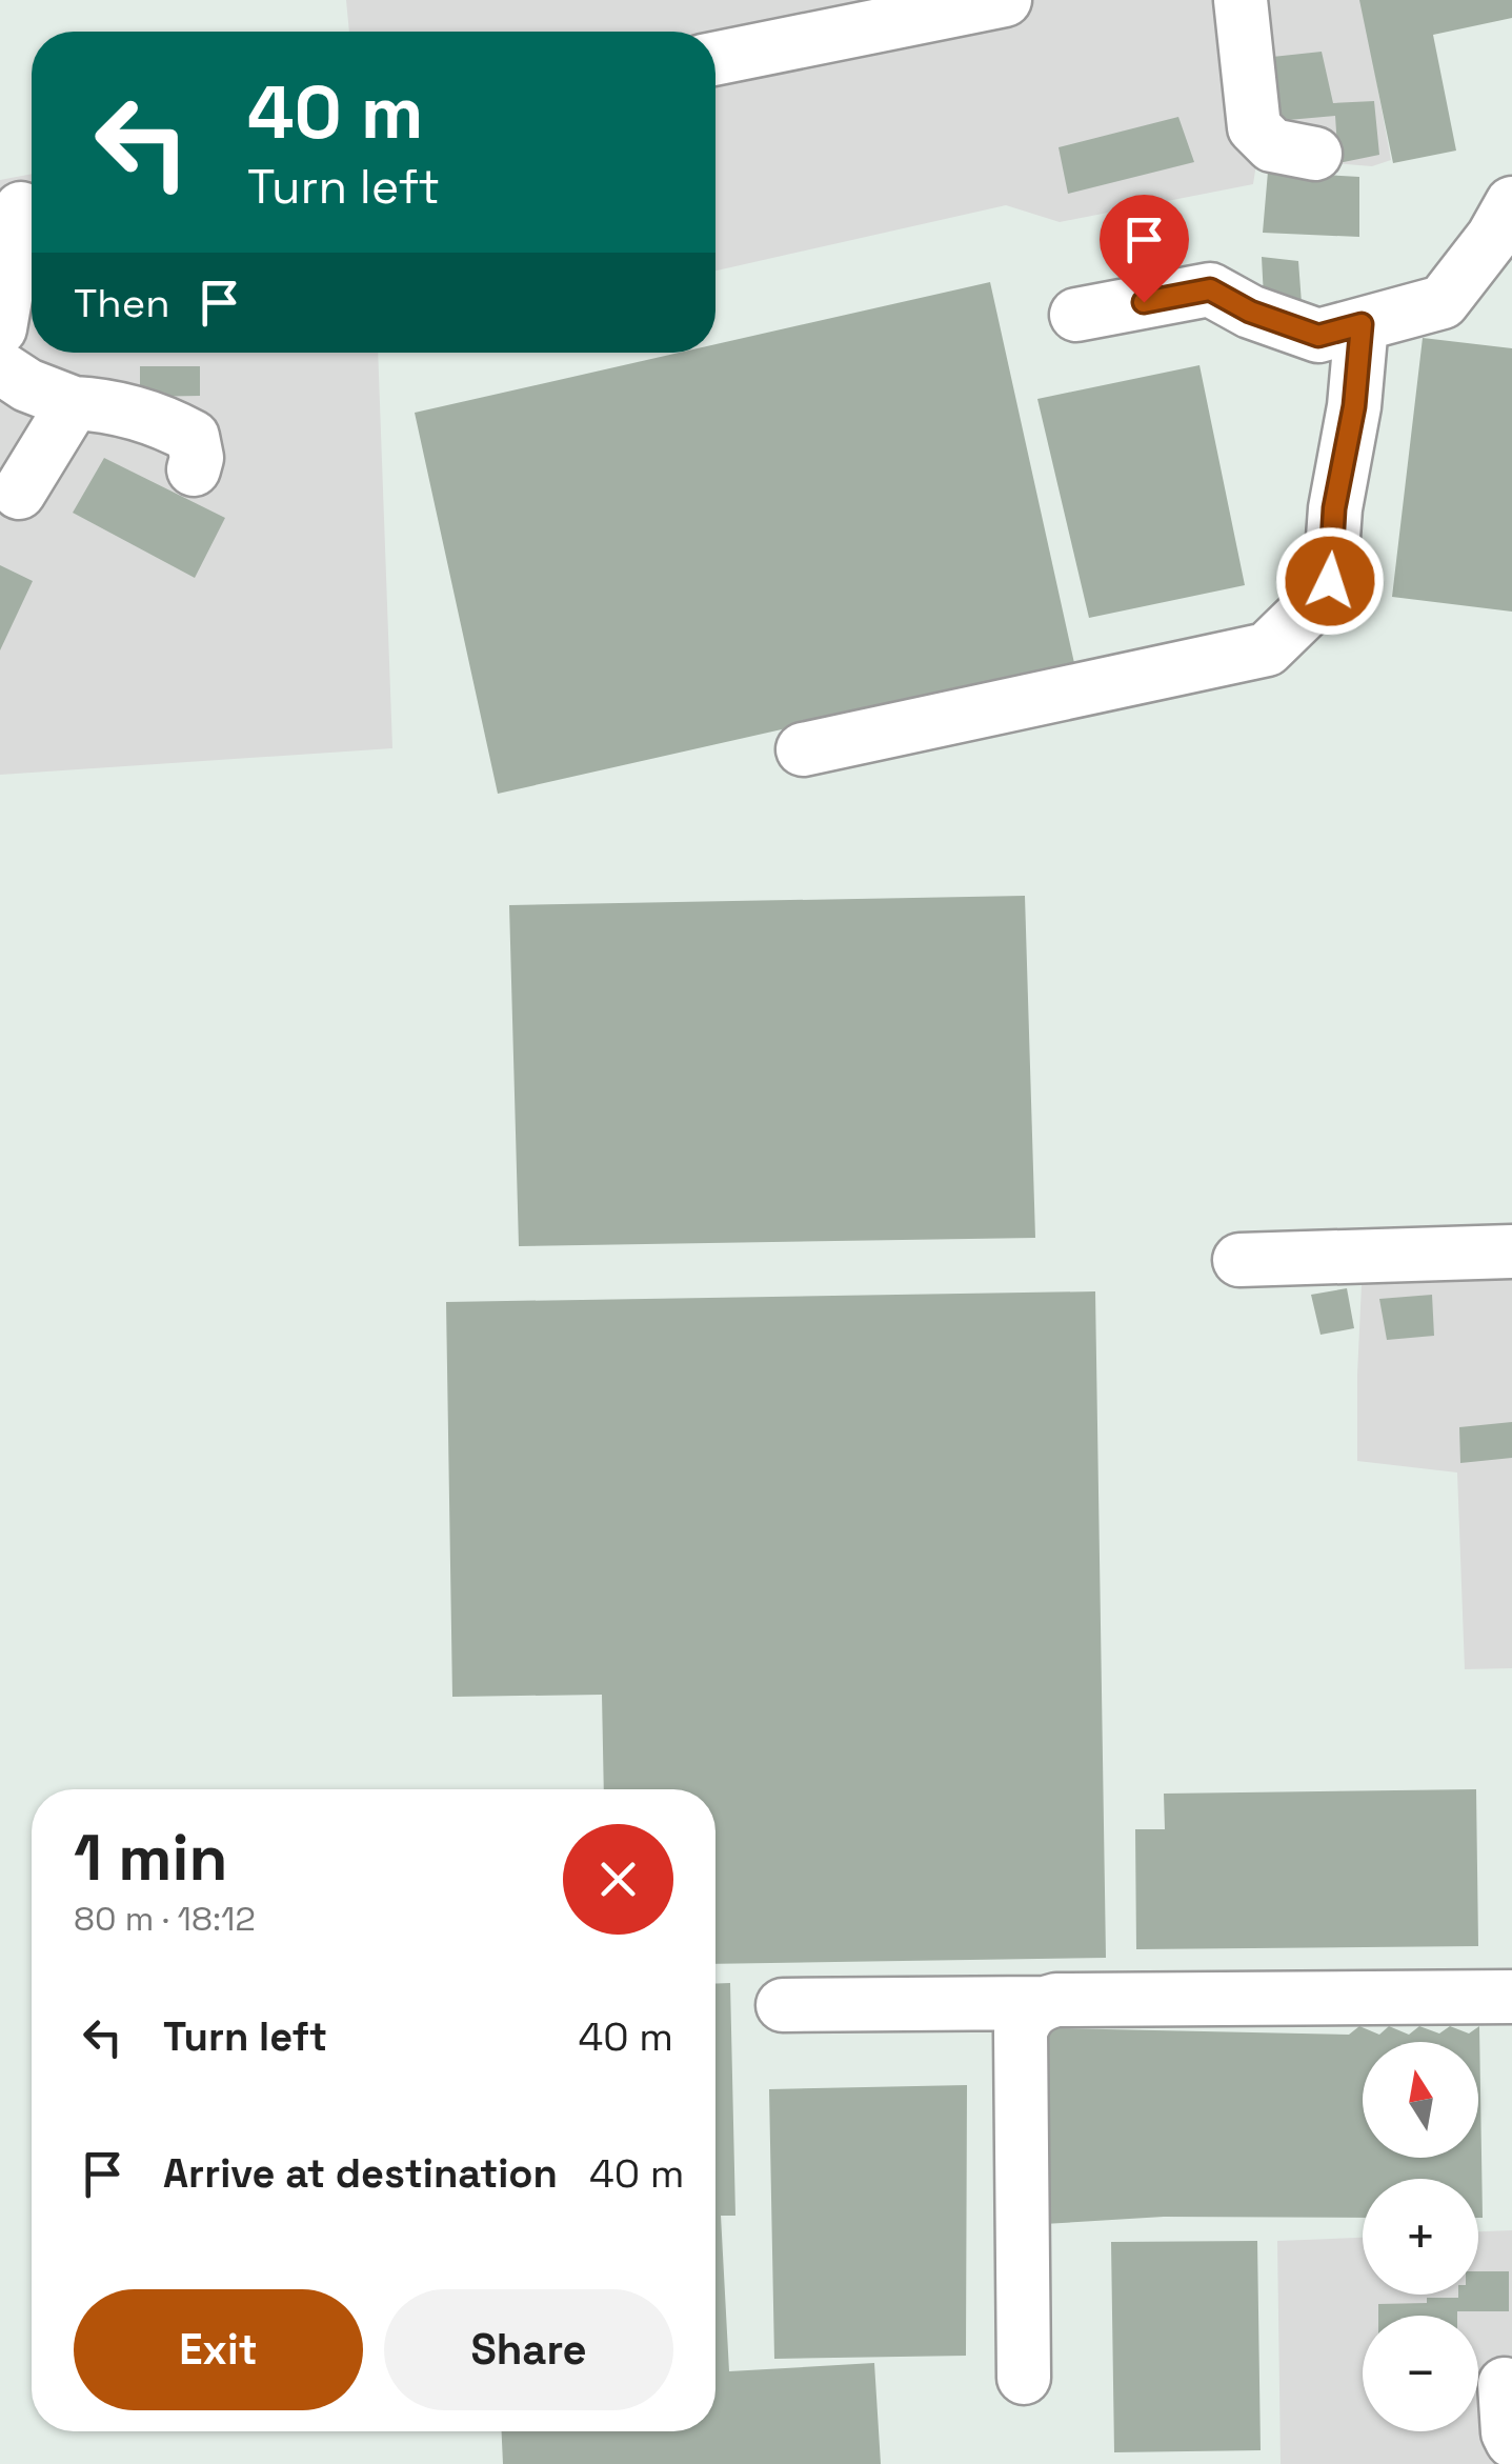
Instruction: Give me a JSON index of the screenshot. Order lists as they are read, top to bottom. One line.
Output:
{"north":"top","page":{"turn":["40 m","Turn left"],"then":"Then","heading":["1 min","80 m · 18:12"],"list":[{"name":"Turn left","value":"40 m"},{"name":"Arrive at destination","value":"40 m"}],"map_buttons":["+","−"],"buttons":["Exit","Share"]}}
